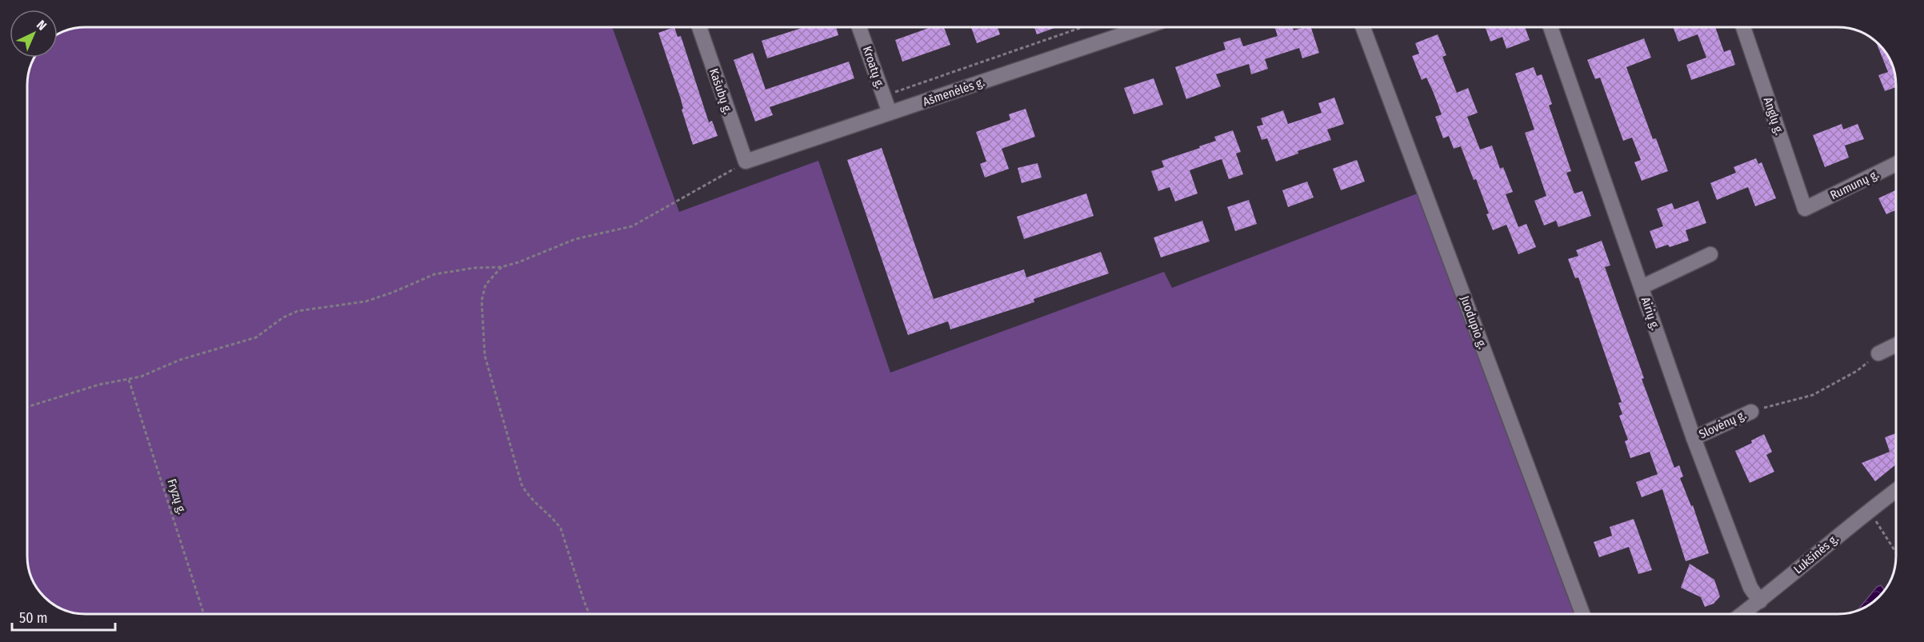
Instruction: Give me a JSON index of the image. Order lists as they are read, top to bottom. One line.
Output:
{"streets":{"street":["Kroatų g.","Kašubų g.","Ašmenėlės g.","Anglų g.","Rumunų g.","Airių g.","Juodupio g.","Slovėnų g.","Lukšinės g."],"path":["Fryzų g."]},"crossings":[["Kroatų g.","Ašmenėlės g."],["Kašubų g.","Ašmenėlės g."],["Anglų g.","Rumunų g."],["Airių g.","Slovėnų g."],["Airių g.","Lukšinės g."]],"scale_bar":"50 m","north":"top right"}
